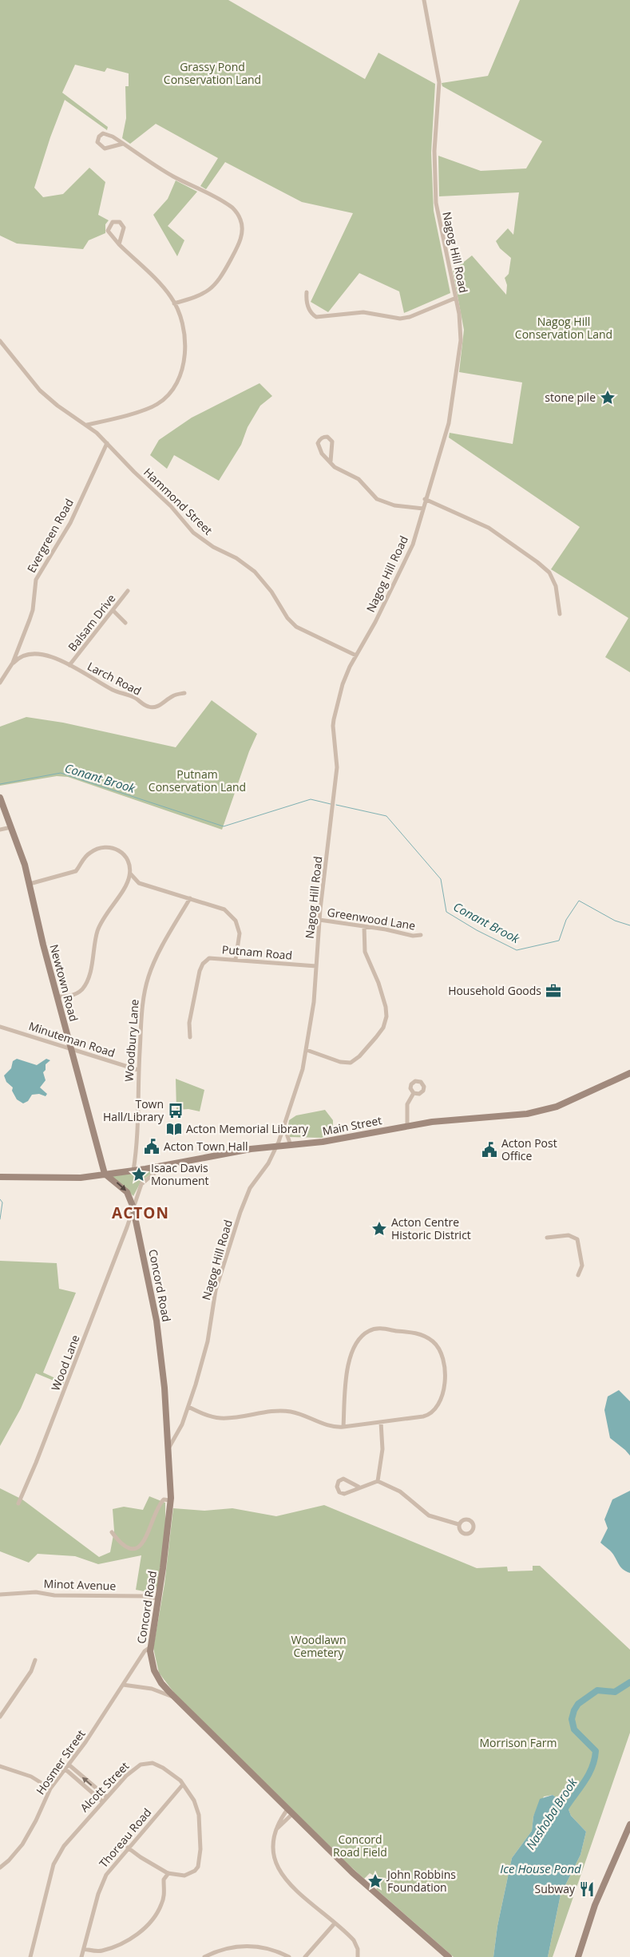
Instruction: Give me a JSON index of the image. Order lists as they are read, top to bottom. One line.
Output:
{"streets":{"street":["Nagog Hill Road","Hammond Street","Evergreen Road","Balsam Drive","Larch Road","Greenwood Lane","Putnam Road","Newtown Road","Minuteman Road","Woodbury Lane","Main Street","Concord Road","Wood Lane","Minot Avenue","Hosmer Street","Alcott Street","Thoreau Road"]},"crossings":[["Nagog Hill Road","Hammond Street"],["Nagog Hill Road","Greenwood Lane"],["Nagog Hill Road","Putnam Road"],["Nagog Hill Road","Main Street"],["Nagog Hill Road","Concord Road"],["Hammond Street","Evergreen Road"],["Evergreen Road","Larch Road"],["Balsam Drive","Larch Road"],["Newtown Road","Minuteman Road"],["Newtown Road","Main Street"],["Newtown Road","Concord Road"],["Minuteman Road","Woodbury Lane"],["Woodbury Lane","Main Street"],["Main Street","Concord Road"],["Concord Road","Wood Lane"],["Concord Road","Minot Avenue"],["Concord Road","Hosmer Street"],["Alcott Street","Thoreau Road"]],"districts":["ACTON"],"water":["Conant Brook","Nashoba Brook","Ice House Pond"],"parks":["Grassy Pond Conservation Land","Nagog Hill Conservation Land","Putnam Conservation Land","Woodlawn Cemetery","Morrison Farm","Concord Road Field"],"places":{"place":["stone pile","Isaac Davis Monument","Acton Centre Historic District","John Robbins Foundation"],"office":["Household Goods"],"bus stop":["Town Hall/Library"],"library":["Acton Memorial Library"],"public building":["Acton Town Hall","Acton Post Office"],"restaurant":["Subway"]}}
